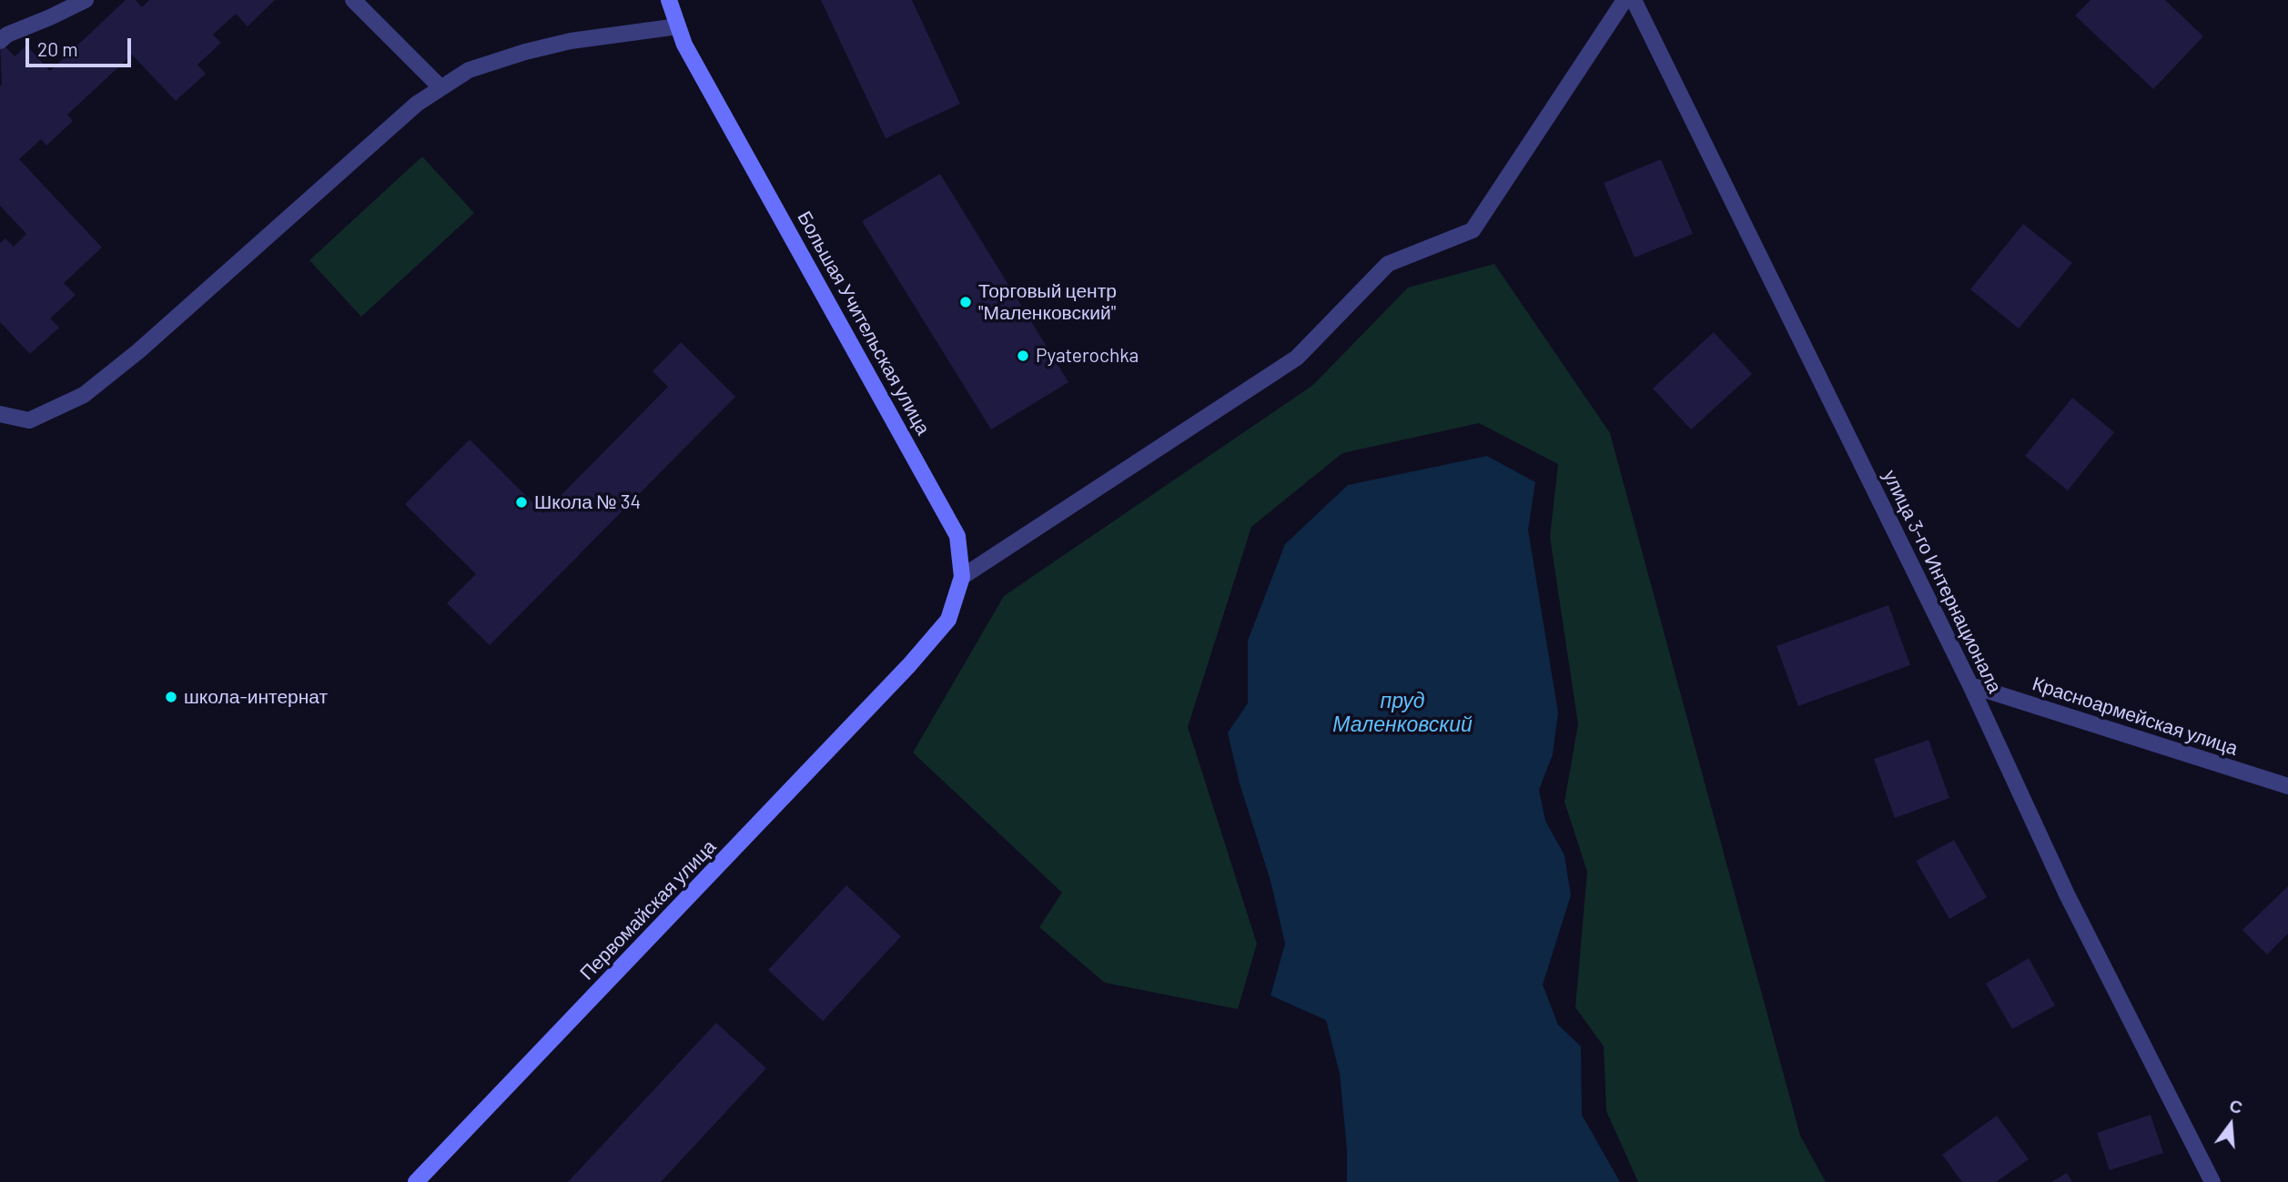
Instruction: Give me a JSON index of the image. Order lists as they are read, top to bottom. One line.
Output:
{"streets":{"main road":["Большая Учительская улица","Первомайская улица"],"street":["улица 3-го Интернационала","Красноармейская улица"]},"crossings":[["Большая Учительская улица","Первомайская улица"],["улица 3-го Интернационала","Красноармейская улица"]],"water":["пруд Маленковский"],"places":["Торговый центр \"Маленковский\"","Pyaterochka","Школа № 34","школа-интернат"],"scale_bar":"20 m","north":"top"}
